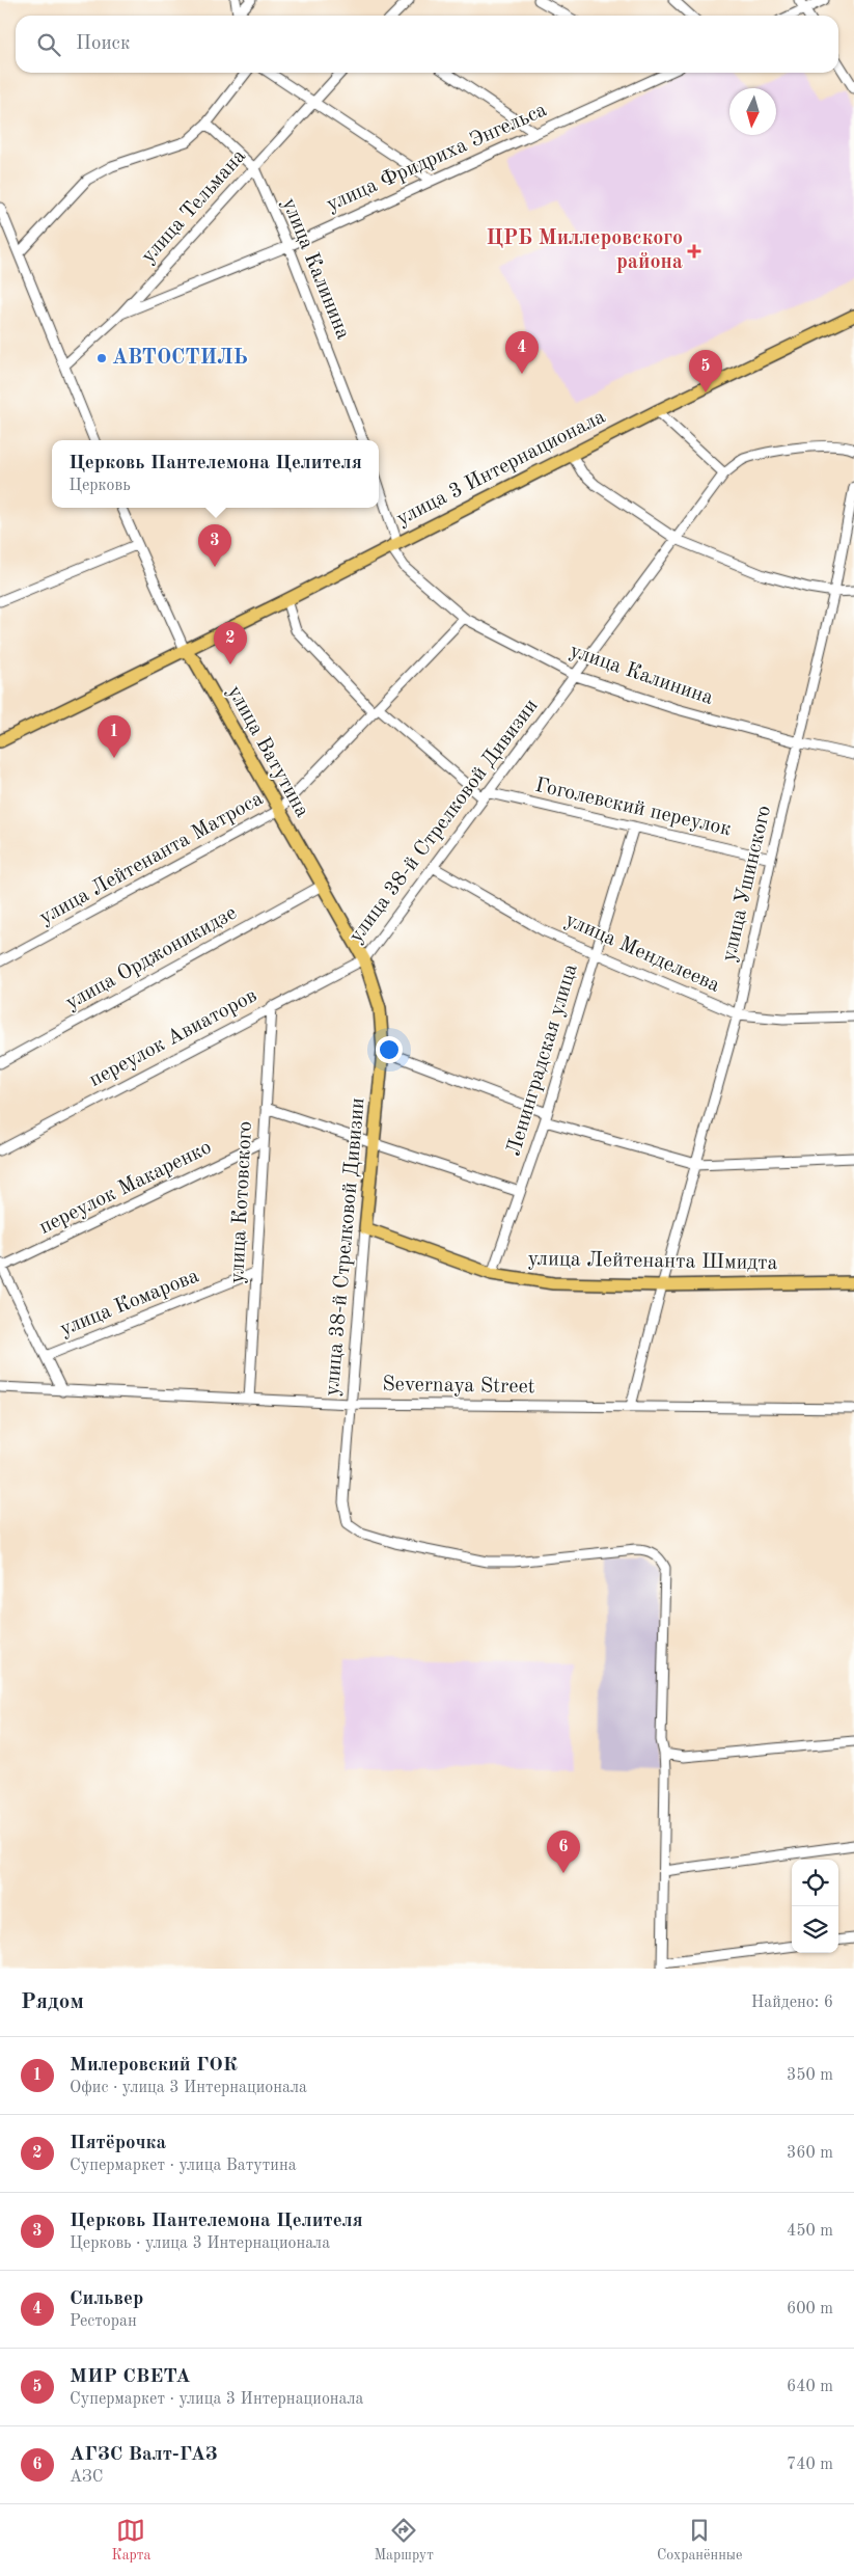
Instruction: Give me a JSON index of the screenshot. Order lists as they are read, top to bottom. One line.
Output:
{"streets":{"main road":["улица 3 Интернационала","улица Ватутина","улица 38-й Стрелковой Дивизии","улица Лейтенанта Шмидта"],"street":["улица Фридриха Энгельса","улица Тельмана","улица Калинина","Гоголевский переулок","улица Лейтенанта Матроса","улица Ушинского","улица Менделеева","улица Орджоникидзе","переулок Авиаторов","Ленинградская улица","переулок Макаренко","улица Котовского","улица Комарова","Severnaya Street"]},"crossings":[["улица Фридриха Энгельса","улица Тельмана"],["улица Фридриха Энгельса","улица Калинина"],["улица Тельмана","улица Калинина"],["улица Калинина","улица 3 Интернационала"],["улица Калинина","улица 38-й Стрелковой Дивизии"],["улица Калинина","улица Лейтенанта Матроса"],["улица Калинина","улица Ушинского"],["улица 3 Интернационала","улица Ватутина"],["улица 3 Интернационала","Гоголевский переулок"],["улица Ватутина","улица 38-й Стрелковой Дивизии"],["улица Ватутина","улица Лейтенанта Матроса"],["улица Ватутина","улица Орджоникидзе"],["улица Ватутина","переулок Авиаторов"],["Гоголевский переулок","улица 38-й Стрелковой Дивизии"],["Гоголевский переулок","улица Лейтенанта Матроса"],["Гоголевский переулок","улица Ушинского"],["Гоголевский переулок","Ленинградская улица"],["улица 38-й Стрелковой Дивизии","улица Менделеева"],["улица 38-й Стрелковой Дивизии","переулок Авиаторов"],["улица 38-й Стрелковой Дивизии","улица Лейтенанта Шмидта"],["улица 38-й Стрелковой Дивизии","Severnaya Street"],["улица Ушинского","улица Менделеева"],["улица Ушинского","улица Лейтенанта Шмидта"],["улица Ушинского","Severnaya Street"],["улица Менделеева","Ленинградская улица"],["переулок Авиаторов","улица Котовского"],["Ленинградская улица","улица Лейтенанта Шмидта"],["переулок Макаренко","улица Котовского"],["улица Котовского","улица Комарова"],["улица Котовского","Severnaya Street"]],"places":{"health":["ЦРБ Миллеровского района"],"other":["АВТОСТИЛЬ"]},"north":"bottom","page":{"search":"Поиск","pins":["4","5","3","2","1","6"],"popup":["Церковь Пантелемона Целителя","Церковь"],"heading":["Рядом","Найдено: 6"],"list":[{"mark":"1","name":"Милеровский ГОК","note":"Офис · улица 3 Интернационала","value":"350 m"},{"mark":"2","name":"Пятёрочка","note":"Супермаркет · улица Ватутина","value":"360 m"},{"mark":"3","name":"Церковь Пантелемона Целителя","note":"Церковь · улица 3 Интернационала","value":"450 m"},{"mark":"4","name":"Сильвер","note":"Ресторан","value":"600 m"},{"mark":"5","name":"МИР СВЕТА","note":"Супермаркет · улица 3 Интернационала","value":"640 m"},{"mark":"6","name":"АГЗС Валт-ГАЗ","note":"АЗС","value":"740 m"}],"nav":["Карта","Маршрут","Сохранённые"]}}
